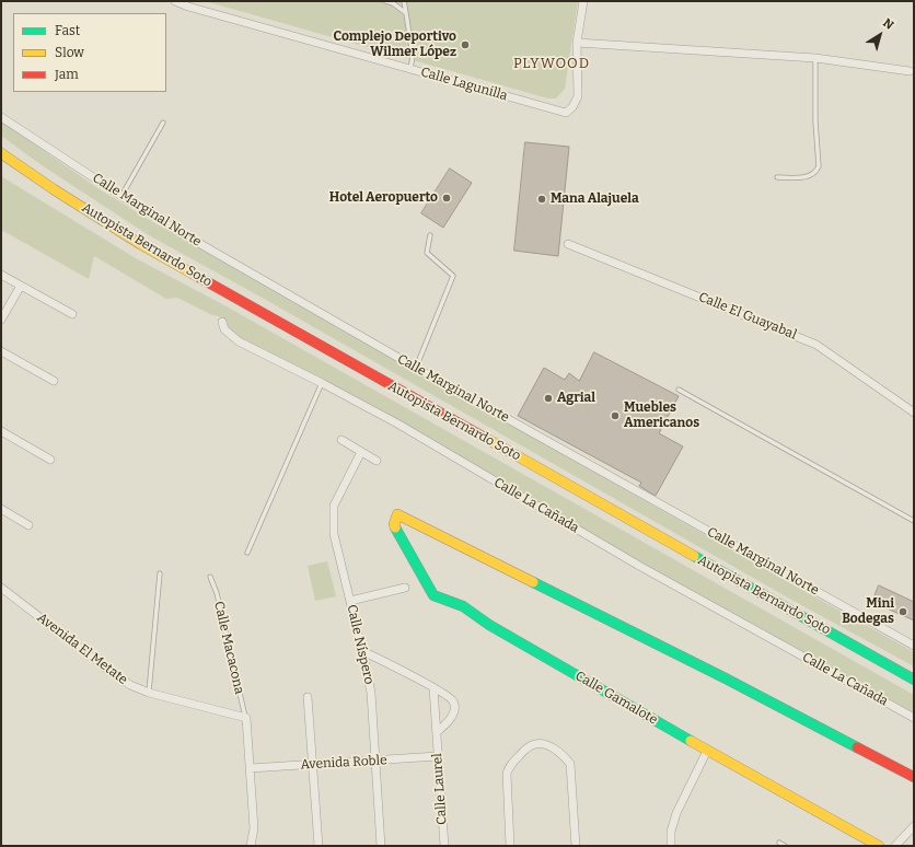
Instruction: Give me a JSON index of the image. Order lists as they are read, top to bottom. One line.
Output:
{"streets":{"main road":["Autopista Bernardo Soto","Calle Gamalote"],"street":["Calle Lagunilla","Calle Marginal Norte","Calle El Guayabal","Calle La Cañada","Calle Níspero","Avenida El Metate","Avenida Roble","Calle Laurel"],"lane":["Calle Macacona"]},"crossings":[["Calle Níspero","Avenida Roble"],["Calle Macacona","Avenida El Metate"],["Avenida Roble","Calle Laurel"]],"districts":["PLYWOOD"],"places":["Complejo Deportivo Wilmer López","Hotel Aeropuerto","Mana Alajuela","Agrial","Muebles Americanos","Mini Bodegas"],"legend":["Fast","Slow","Jam"],"north":"top right"}
